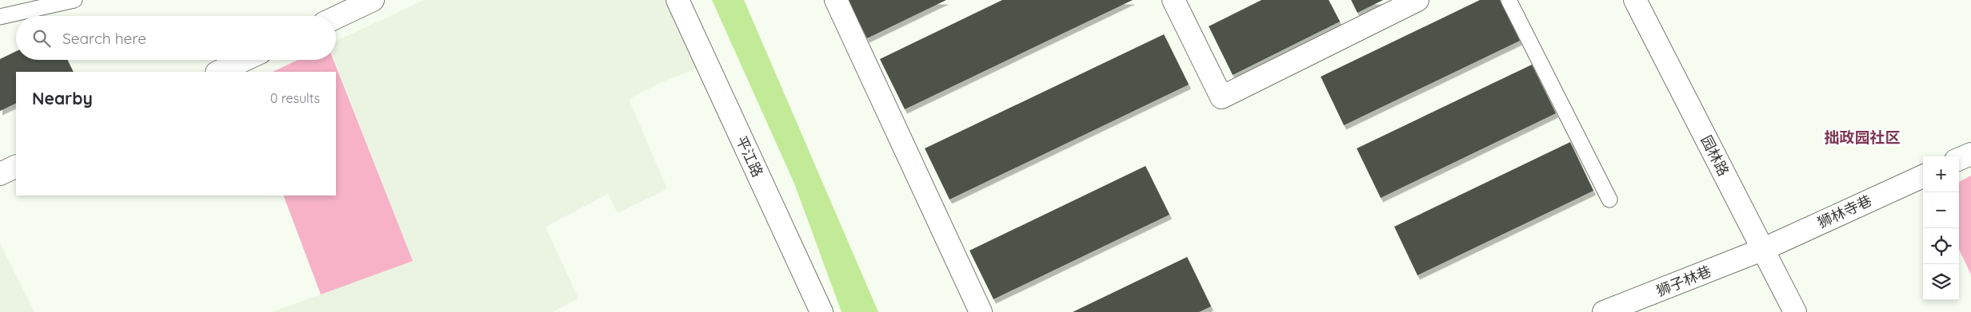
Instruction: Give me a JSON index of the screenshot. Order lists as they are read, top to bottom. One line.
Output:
{"streets":{"street":["园林路","平江路","狮林寺巷","狮子林巷"]},"crossings":[["园林路","狮林寺巷"],["园林路","狮子林巷"],["狮林寺巷","狮子林巷"]],"districts":["拙政园社区"],"page":{"search":"Search here","heading":["Nearby","0 results"],"map_buttons":["+","−"]}}
